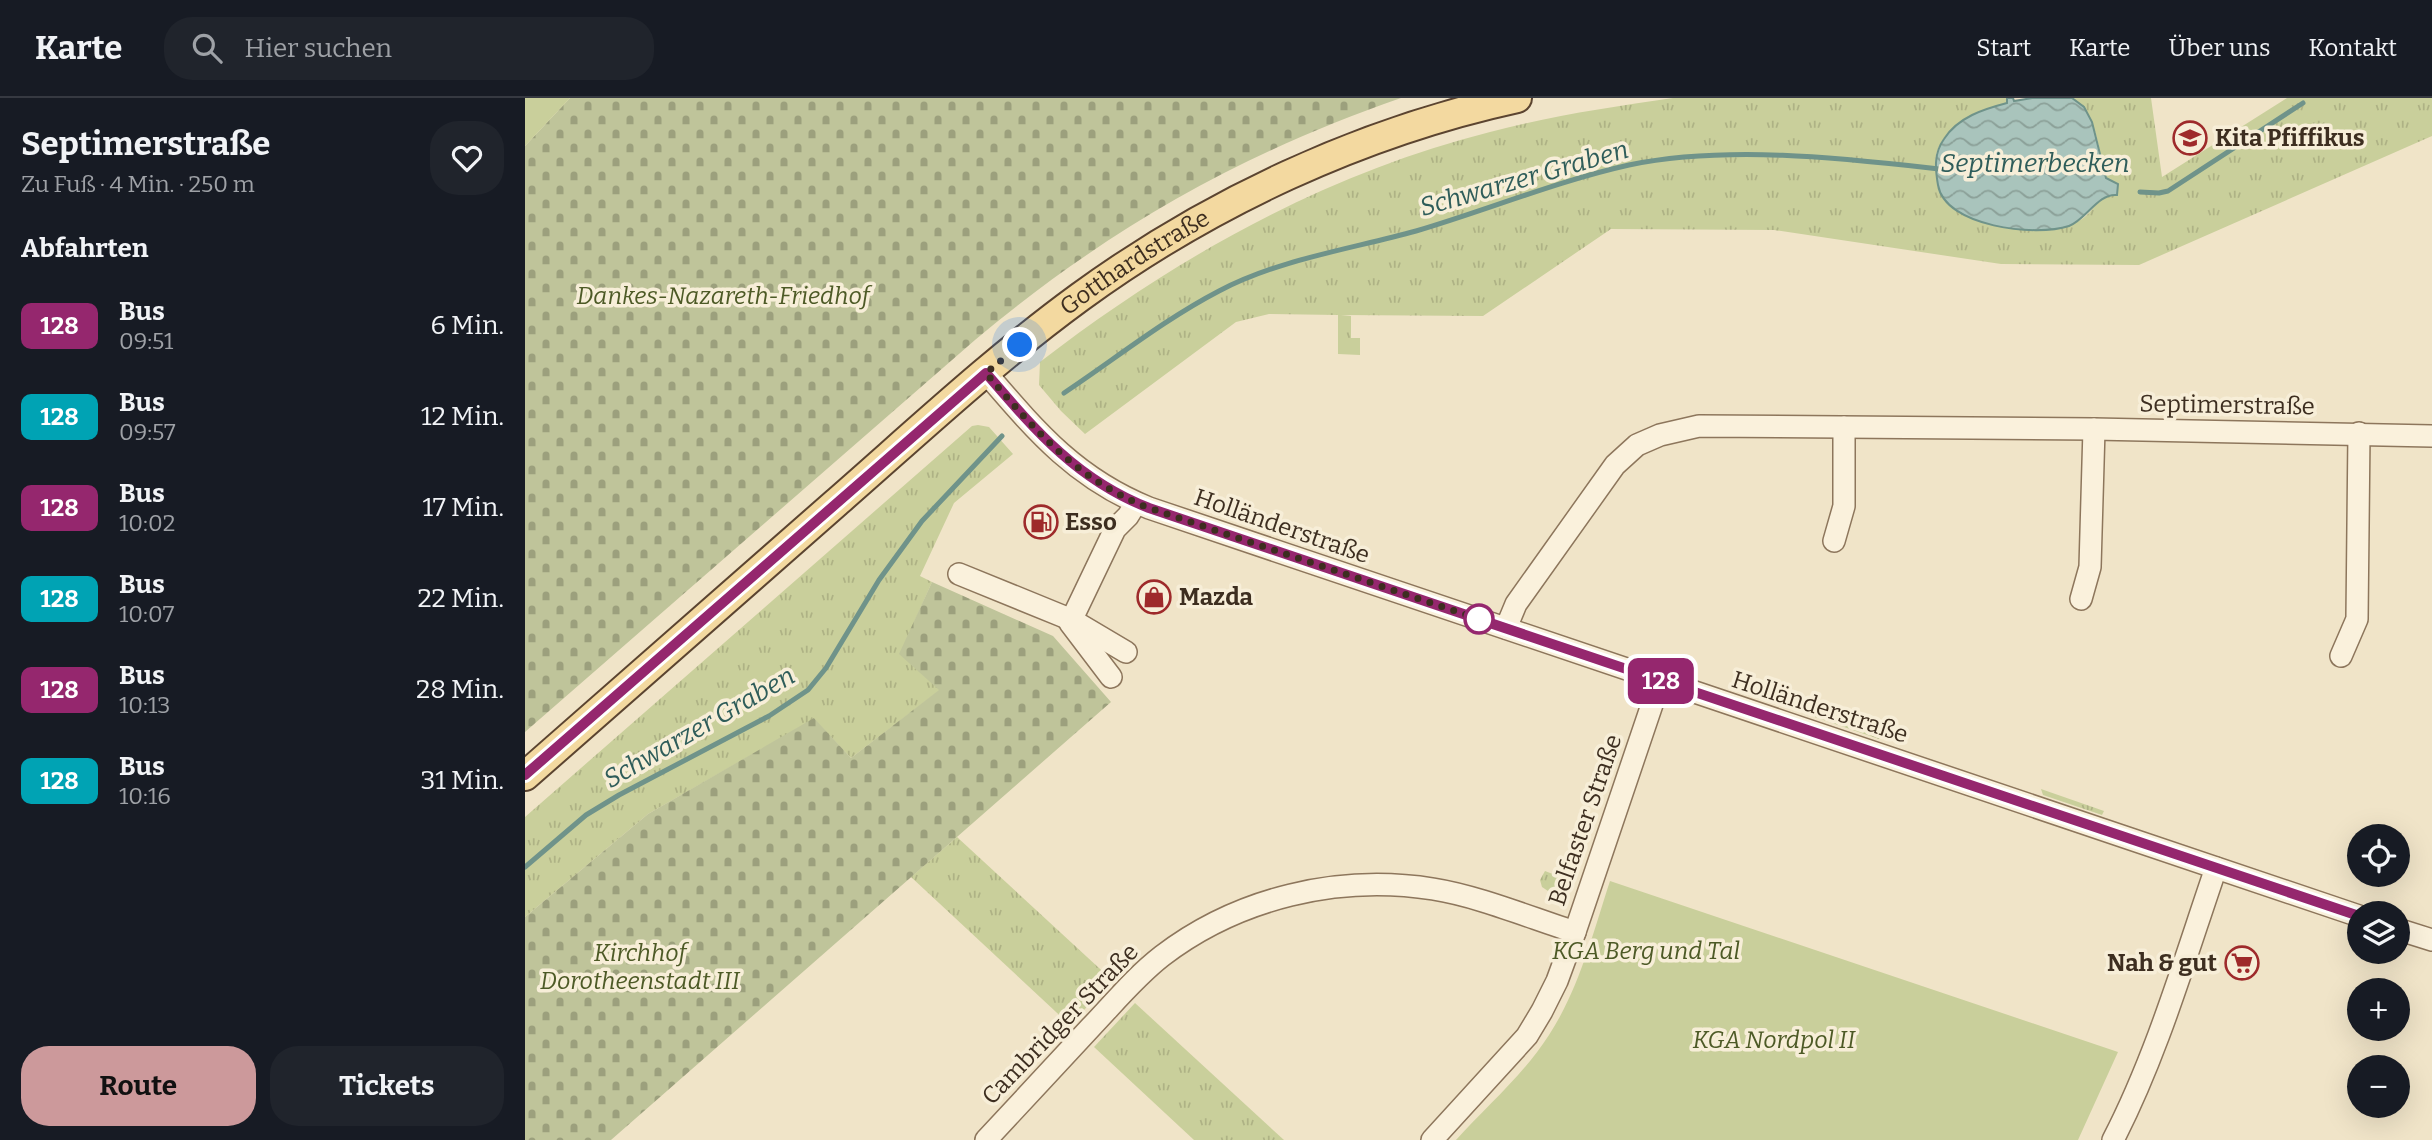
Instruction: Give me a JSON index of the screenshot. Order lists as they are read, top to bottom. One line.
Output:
{"streets":{"main road":["Gotthardstraße"],"street":["Septimerstraße","Holländerstraße","Belfaster Straße","Cambridger Straße"]},"crossings":[["Gotthardstraße","Holländerstraße"],["Septimerstraße","Holländerstraße"],["Holländerstraße","Belfaster Straße"],["Belfaster Straße","Cambridger Straße"]],"water":["Septimerbecken","Schwarzer Graben"],"parks":["Dankes-Nazareth-Friedhof","KGA Berg und Tal","Kirchhof Dorotheenstadt III","KGA Nordpol II"],"places":{"school or university":["Kita Pfiffikus"],"fuel station":["Esso"],"shop":["Mazda"],"supermarket":["Nah & gut"]},"lines":["bus line 128"],"page":{"header":"Karte","search":"Hier suchen","nav":["Start","Karte","Über uns","Kontakt"],"heading":[["Septimerstraße","Zu Fuß · 4 Min. · 250 m"],"Abfahrten"],"on_map":"128","list":[{"mark":"128","name":"Bus","note":"09:51","value":"6 Min."},{"mark":"128","name":"Bus","note":"09:57","value":"12 Min."},{"mark":"128","name":"Bus","note":"10:02","value":"17 Min."},{"mark":"128","name":"Bus","note":"10:07","value":"22 Min."},{"mark":"128","name":"Bus","note":"10:13","value":"28 Min."},{"mark":"128","name":"Bus","note":"10:16","value":"31 Min."}],"map_buttons":["+","−"],"buttons":["Route","Tickets"]}}
